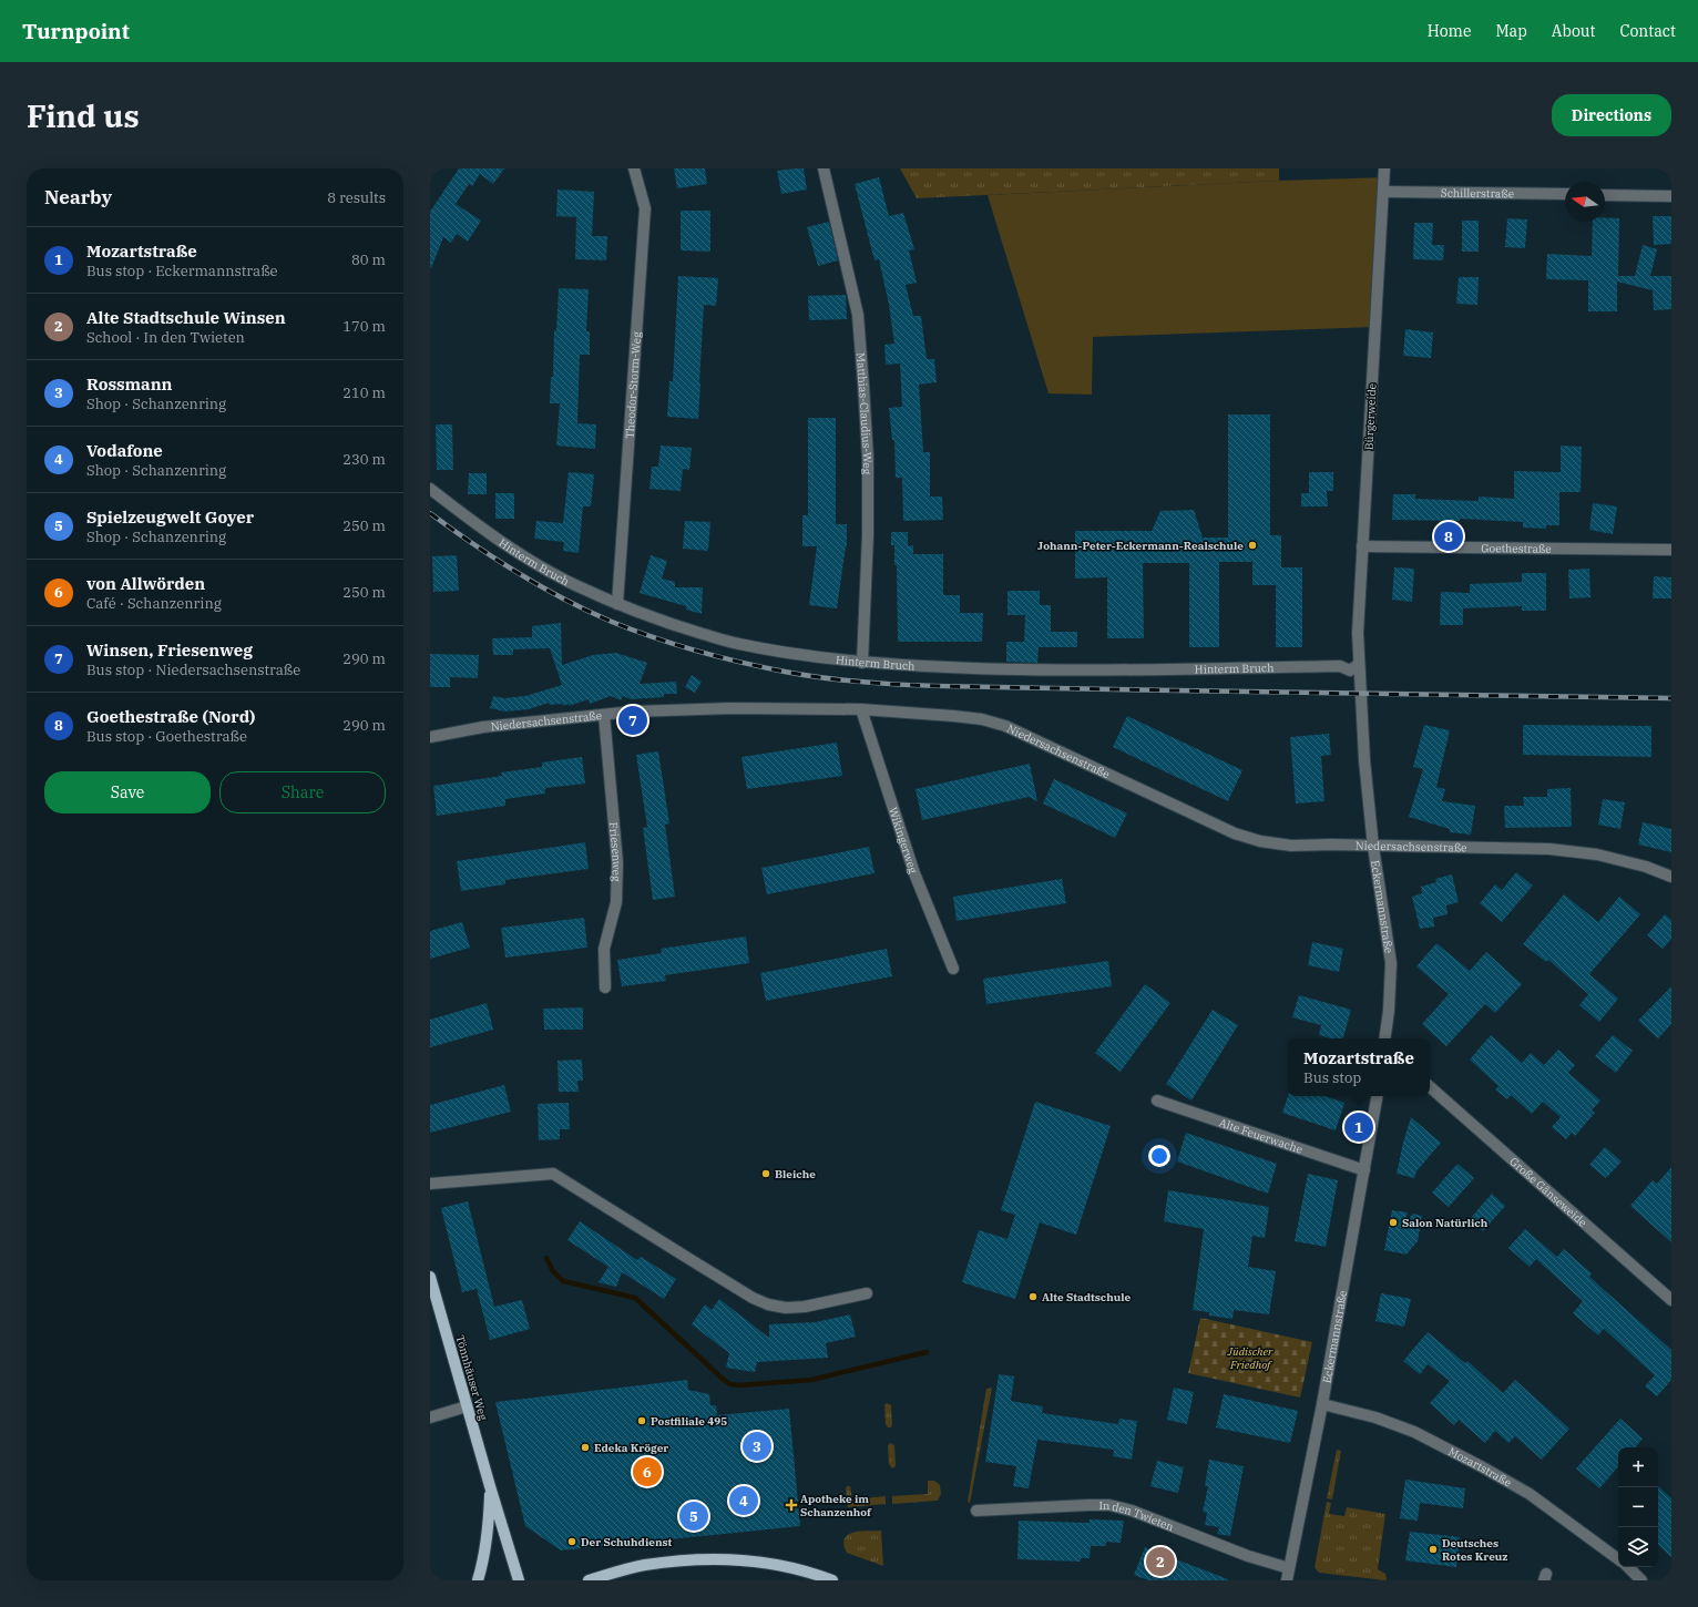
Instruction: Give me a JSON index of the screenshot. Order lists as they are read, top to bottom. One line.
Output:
{"streets":{"main road":["Tönnhäuser Weg"],"street":["Schillerstraße","Theodor-Storm-Weg","Matthias-Claudius-Weg","Bürgerweide","Goethestraße","Hinterm Bruch","Niedersachsenstraße","Wikingerweg","Friesenweg","Eckermannstraße","Alte Feuerwache","Große Gänseweide","Mozartstraße","In den Twieten"]},"crossings":[["Schillerstraße","Bürgerweide"],["Theodor-Storm-Weg","Hinterm Bruch"],["Matthias-Claudius-Weg","Hinterm Bruch"],["Bürgerweide","Goethestraße"],["Bürgerweide","Hinterm Bruch"],["Bürgerweide","Eckermannstraße"],["Hinterm Bruch","Eckermannstraße"],["Niedersachsenstraße","Wikingerweg"],["Niedersachsenstraße","Friesenweg"],["Niedersachsenstraße","Eckermannstraße"],["Eckermannstraße","Alte Feuerwache"],["Eckermannstraße","Mozartstraße"],["Eckermannstraße","In den Twieten"]],"parks":["Jüdischer Friedhof"],"places":{"other":["Johann-Peter-Eckermann-Realschule","Bleiche","Salon Natürlich","Alte Stadtschule","Postfiliale 495","Edeka Kröger","Der Schuhdienst","Deutsches Rotes Kreuz"],"health":["Apotheke im Schanzenhof"]},"north":"left","page":{"header":"Turnpoint","nav":["Home","Map","About","Contact"],"buttons":["Directions",["Save","Share"]],"title":"Find us","heading":["Nearby","8 results"],"list":[{"mark":"1","name":"Mozartstraße","note":"Bus stop · Eckermannstraße","value":"80 m"},{"mark":"2","name":"Alte Stadtschule Winsen","note":"School · In den Twieten","value":"170 m"},{"mark":"3","name":"Rossmann","note":"Shop · Schanzenring","value":"210 m"},{"mark":"4","name":"Vodafone","note":"Shop · Schanzenring","value":"230 m"},{"mark":"5","name":"Spielzeugwelt Goyer","note":"Shop · Schanzenring","value":"250 m"},{"mark":"6","name":"von Allwörden","note":"Café · Schanzenring","value":"250 m"},{"mark":"7","name":"Winsen, Friesenweg","note":"Bus stop · Niedersachsenstraße","value":"290 m"},{"mark":"8","name":"Goethestraße (Nord)","note":"Bus stop · Goethestraße","value":"290 m"}],"pins":["8","7","1","3","6","4","5","2"],"popup":["Mozartstraße","Bus stop"],"map_buttons":["+","−"]}}
